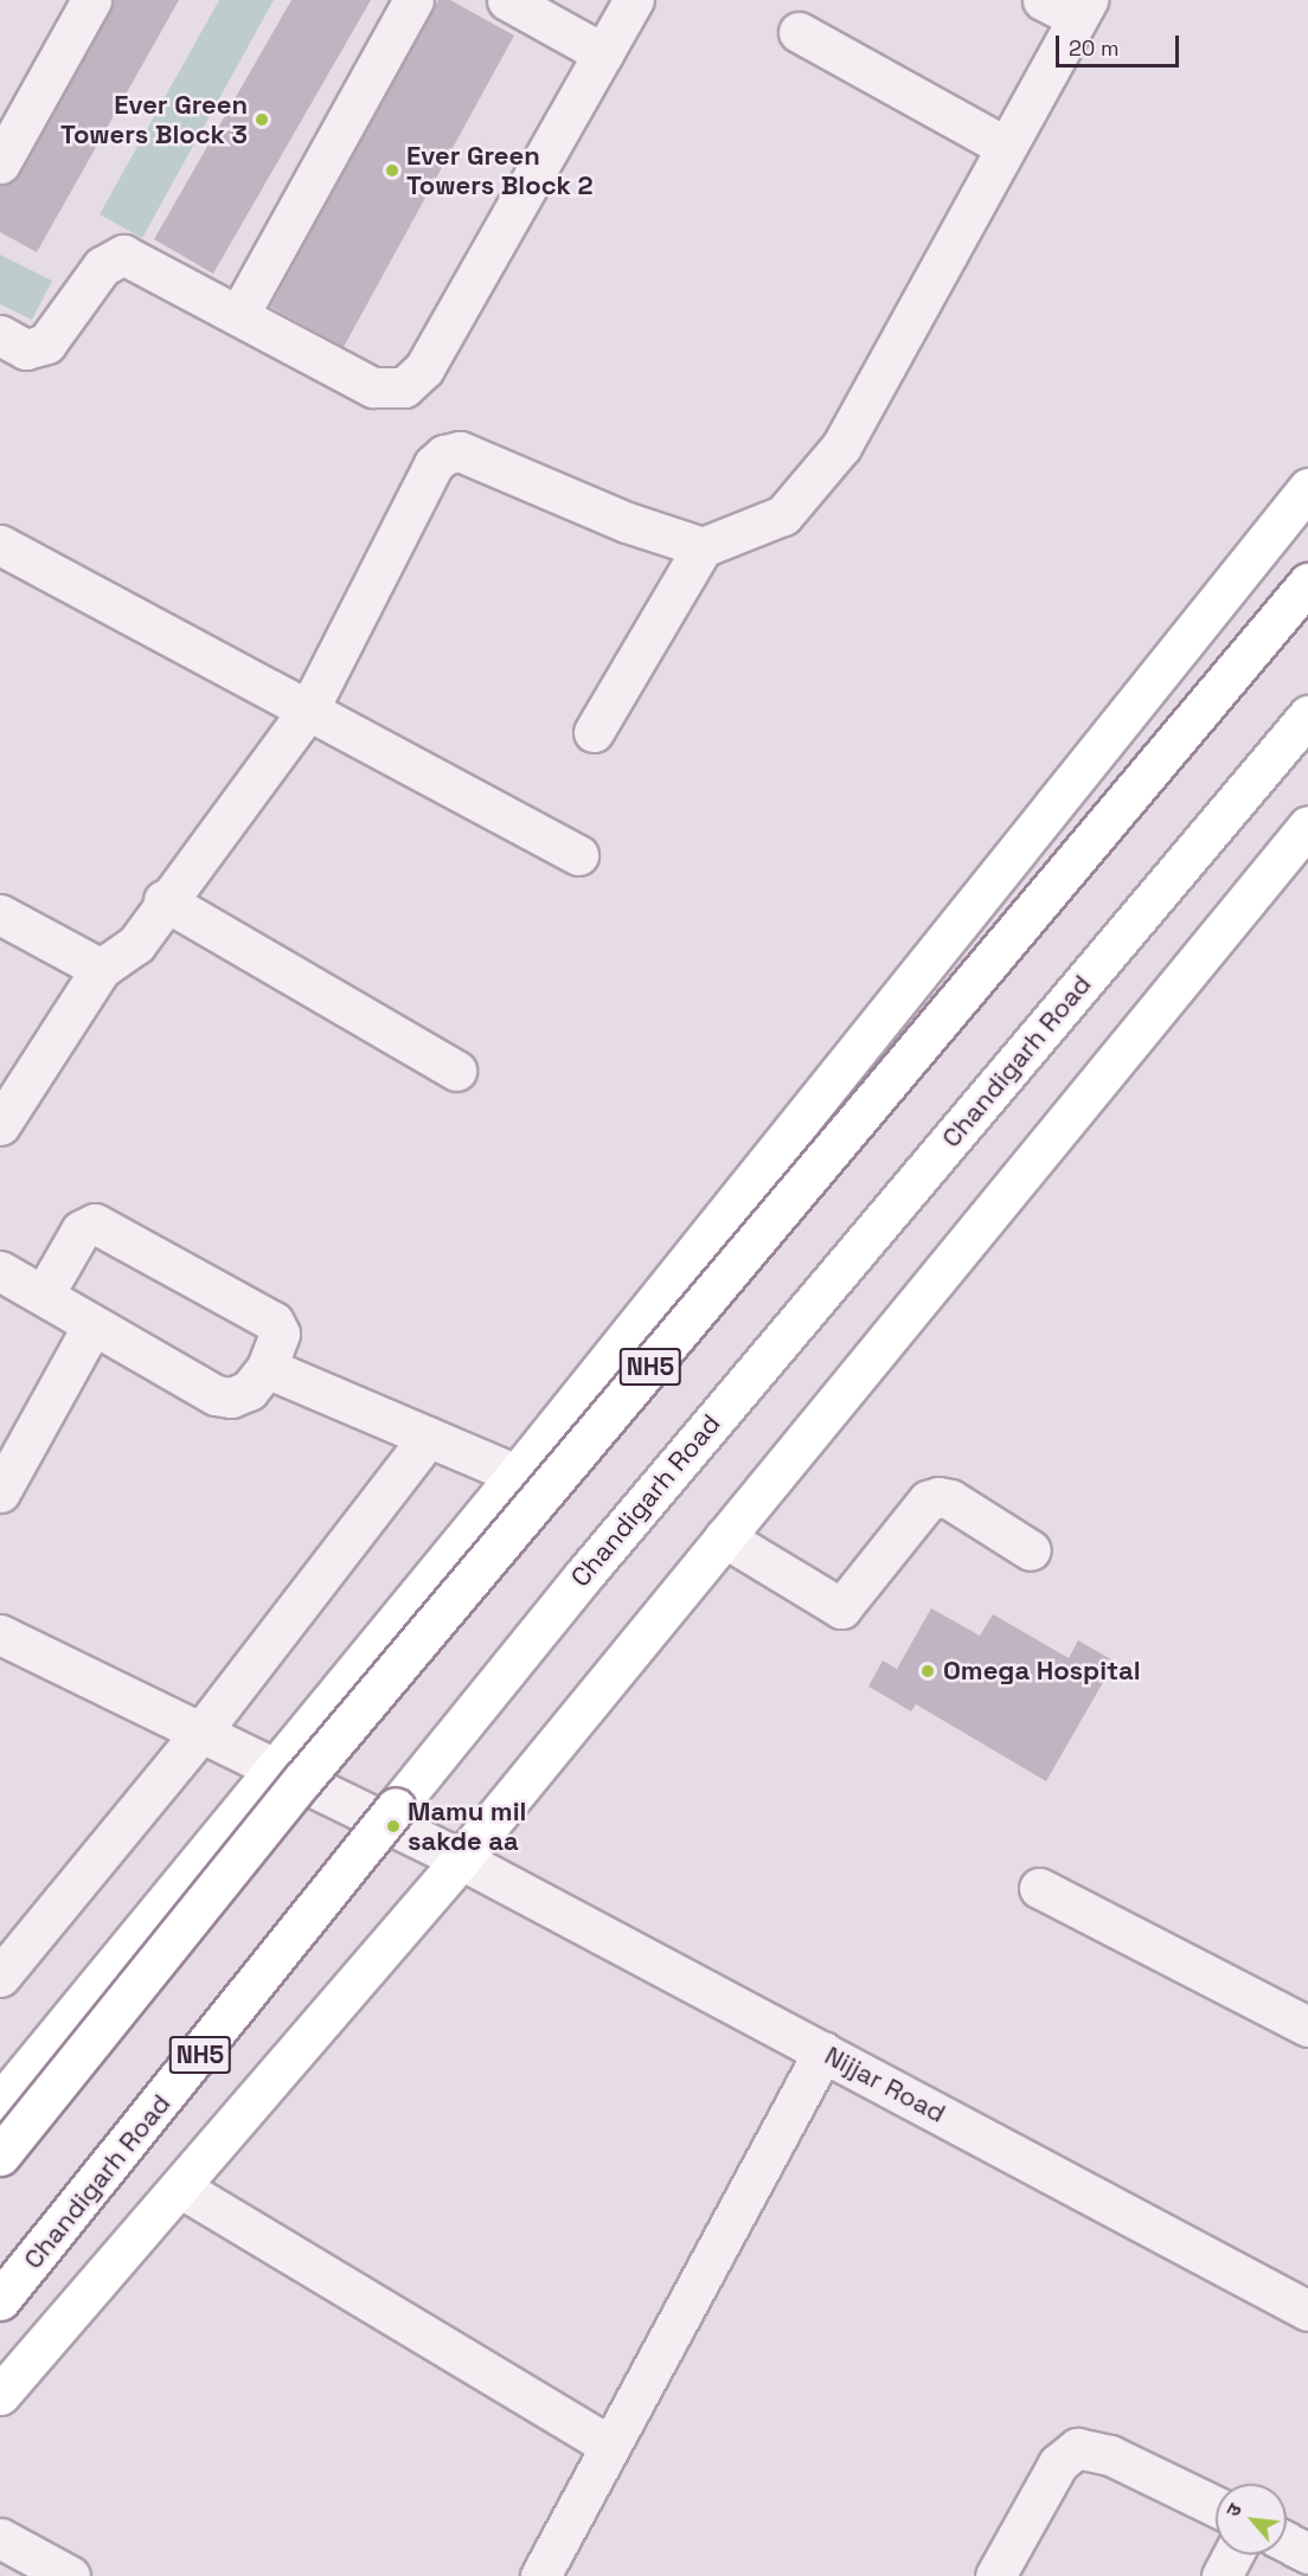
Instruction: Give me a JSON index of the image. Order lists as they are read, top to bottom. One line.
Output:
{"streets":{"main road":["Chandigarh Road","NH5"],"street":["Nijjar Road"]},"places":["Ever Green Towers Block 3","Ever Green Towers Block 2","Omega Hospital","Mamu mil sakde aa"],"scale_bar":"20 m","north":"top left"}
